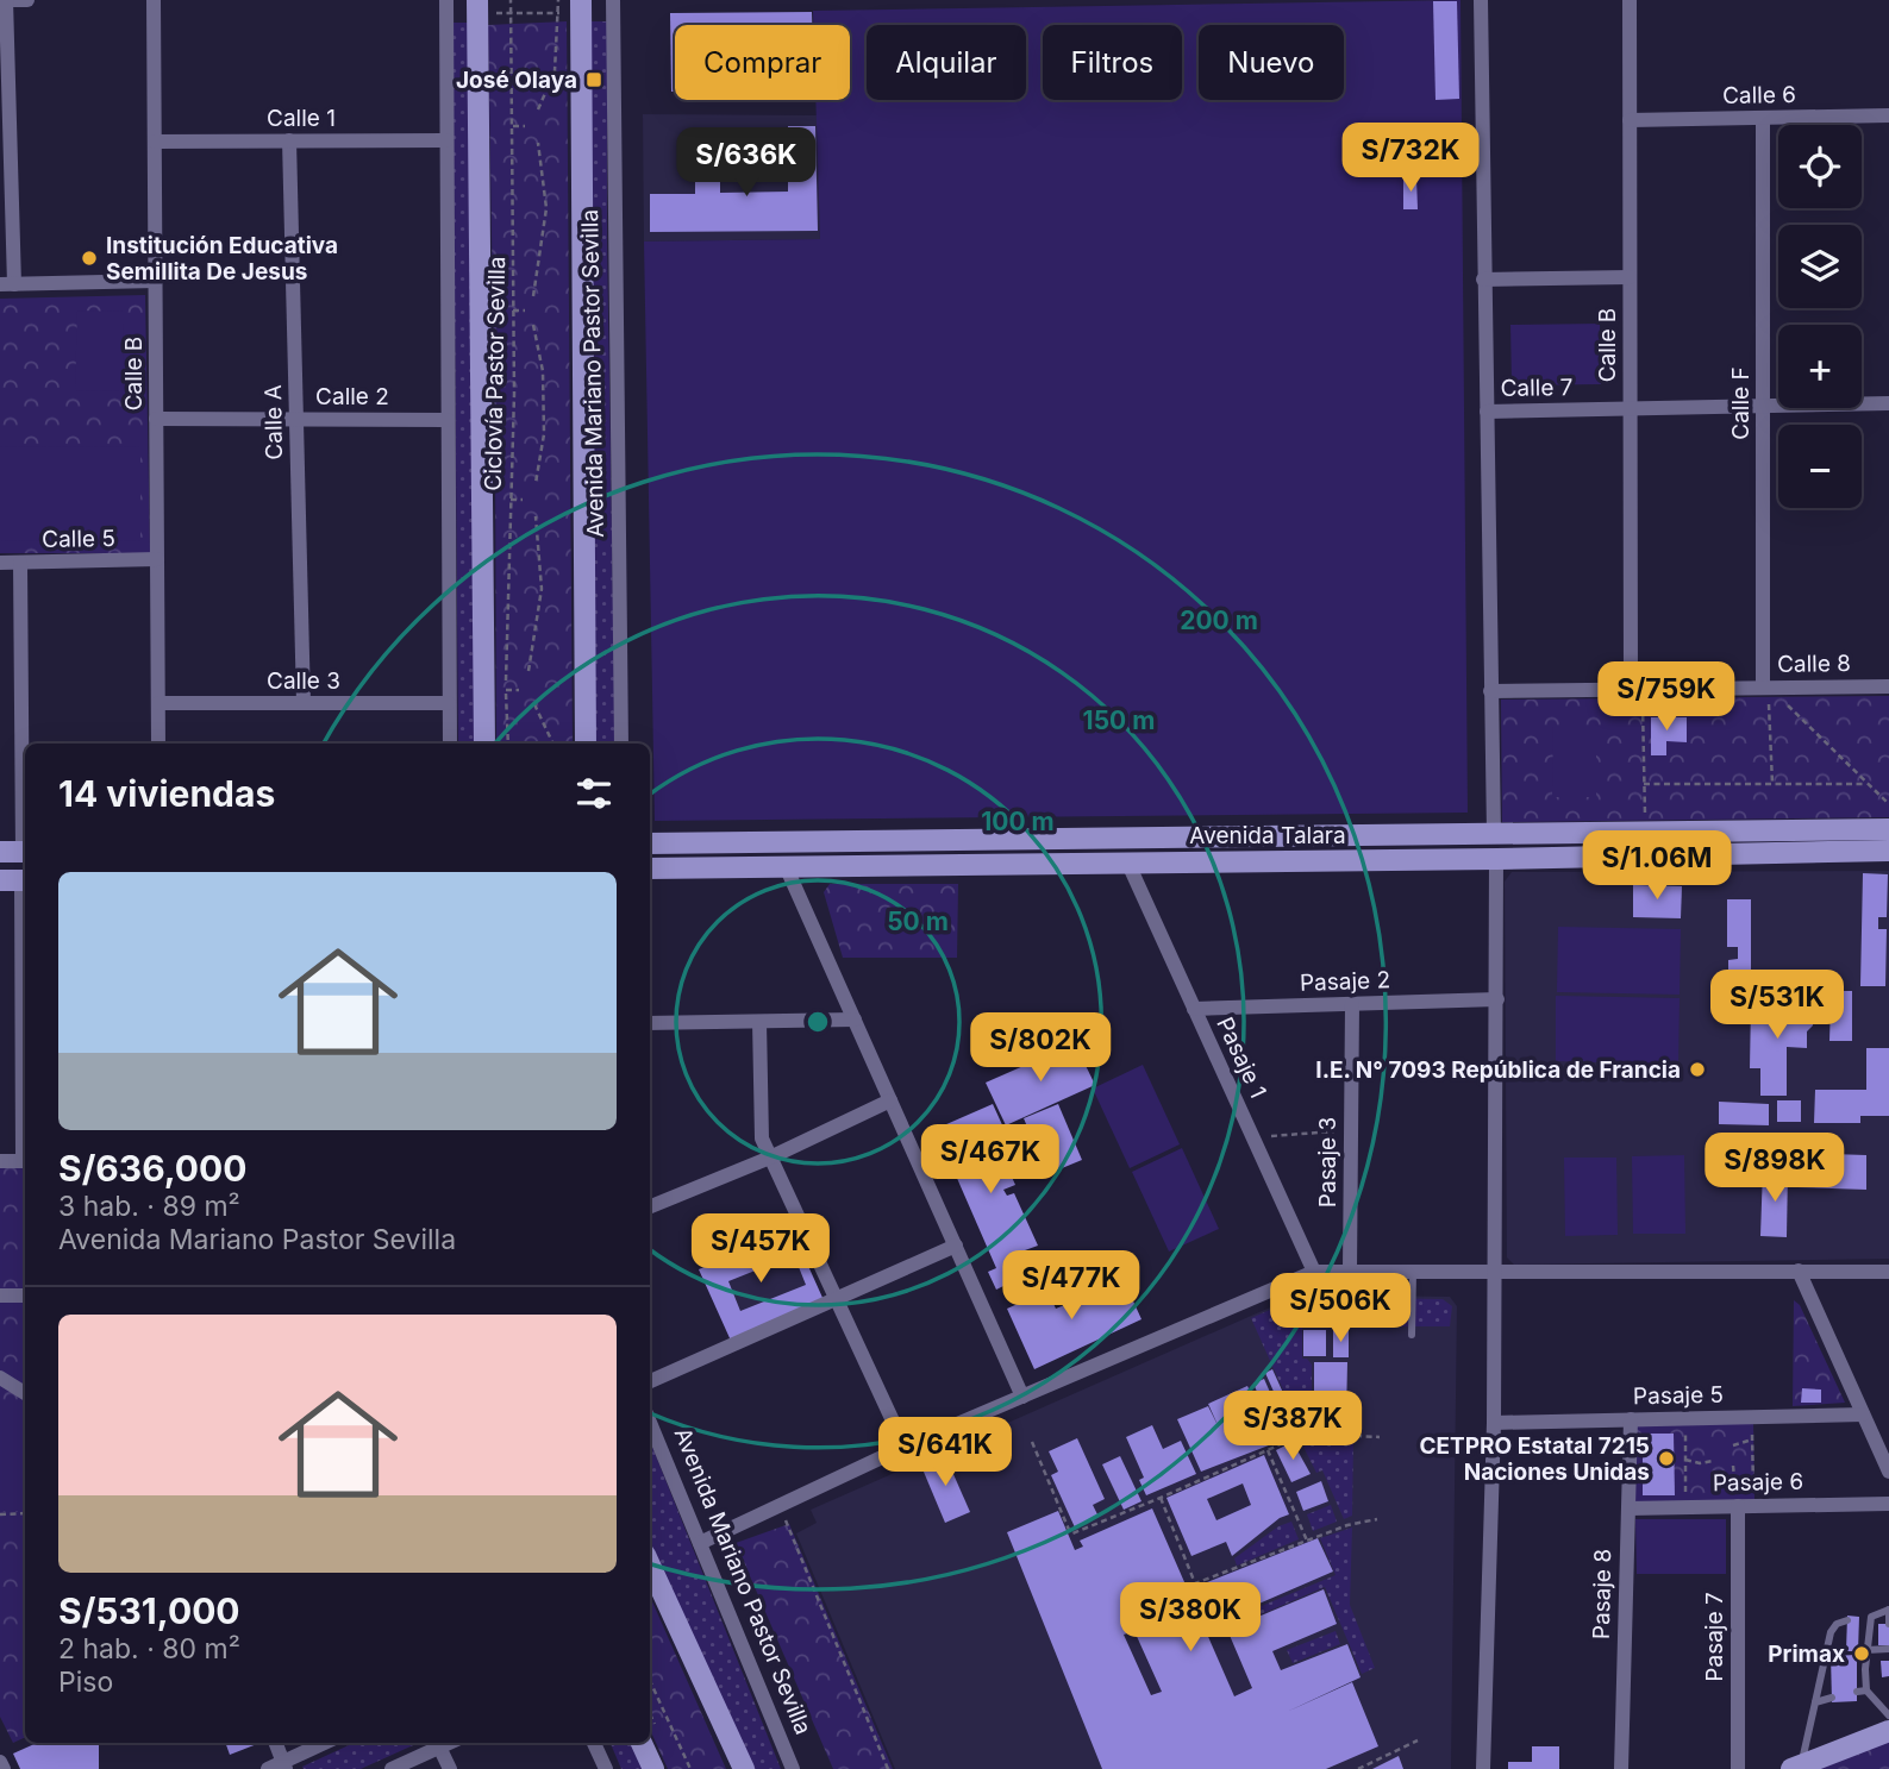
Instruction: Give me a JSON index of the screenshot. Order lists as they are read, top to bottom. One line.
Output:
{"streets":{"street":["Calle 6","Calle 1","Calle B","Avenida Mariano Pastor Sevilla","Calle 7","Calle 2","Calle F","Calle A","Calle 5","Calle 8","Calle 3","Avenida Talara","Pasaje 2","Pasaje 1","Pasaje 3","Pasaje 5","Pasaje 6","Pasaje 8","Pasaje 7"],"path":["Ciclovía Pastor Sevilla"]},"crossings":[["Calle 6","Calle B"],["Calle 6","Calle F"],["Calle 1","Calle B"],["Calle 1","Calle A"],["Calle B","Calle 7"],["Calle B","Calle 2"],["Calle B","Calle 5"],["Calle B","Calle 8"],["Calle B","Calle 3"],["Calle 7","Calle F"],["Calle 2","Calle A"],["Calle F","Calle 8"],["Calle A","Calle 3"],["Avenida Talara","Pasaje 1"],["Pasaje 2","Pasaje 1"],["Pasaje 2","Pasaje 3"],["Pasaje 5","Pasaje 8"],["Pasaje 6","Pasaje 8"],["Pasaje 6","Pasaje 7"]],"places":{"transit":["José Olaya"],"other":["Institución Educativa Semillita De Jesus","I.E. N° 7093 República de Francia","CETPRO Estatal 7215 Naciones Unidas","Primax"]},"page":{"chip":["Comprar","Alquilar","Filtros","Nuevo"],"price":["S/732K","S/636K","S/759K","S/1.06M","S/531K","S/802K","S/467K","S/898K","S/457K","S/477K","S/506K","S/387K","S/641K","S/380K"],"map_buttons":["+","−"],"heading":"14 viviendas","list":[{"name":"S/636,000","note":"3 hab. · 89 m² · Avenida Mariano Pastor Sevilla"},{"name":"S/531,000","note":"2 hab. · 80 m² · Piso"}]},"rings":["200 m","150 m","100 m","50 m"]}
